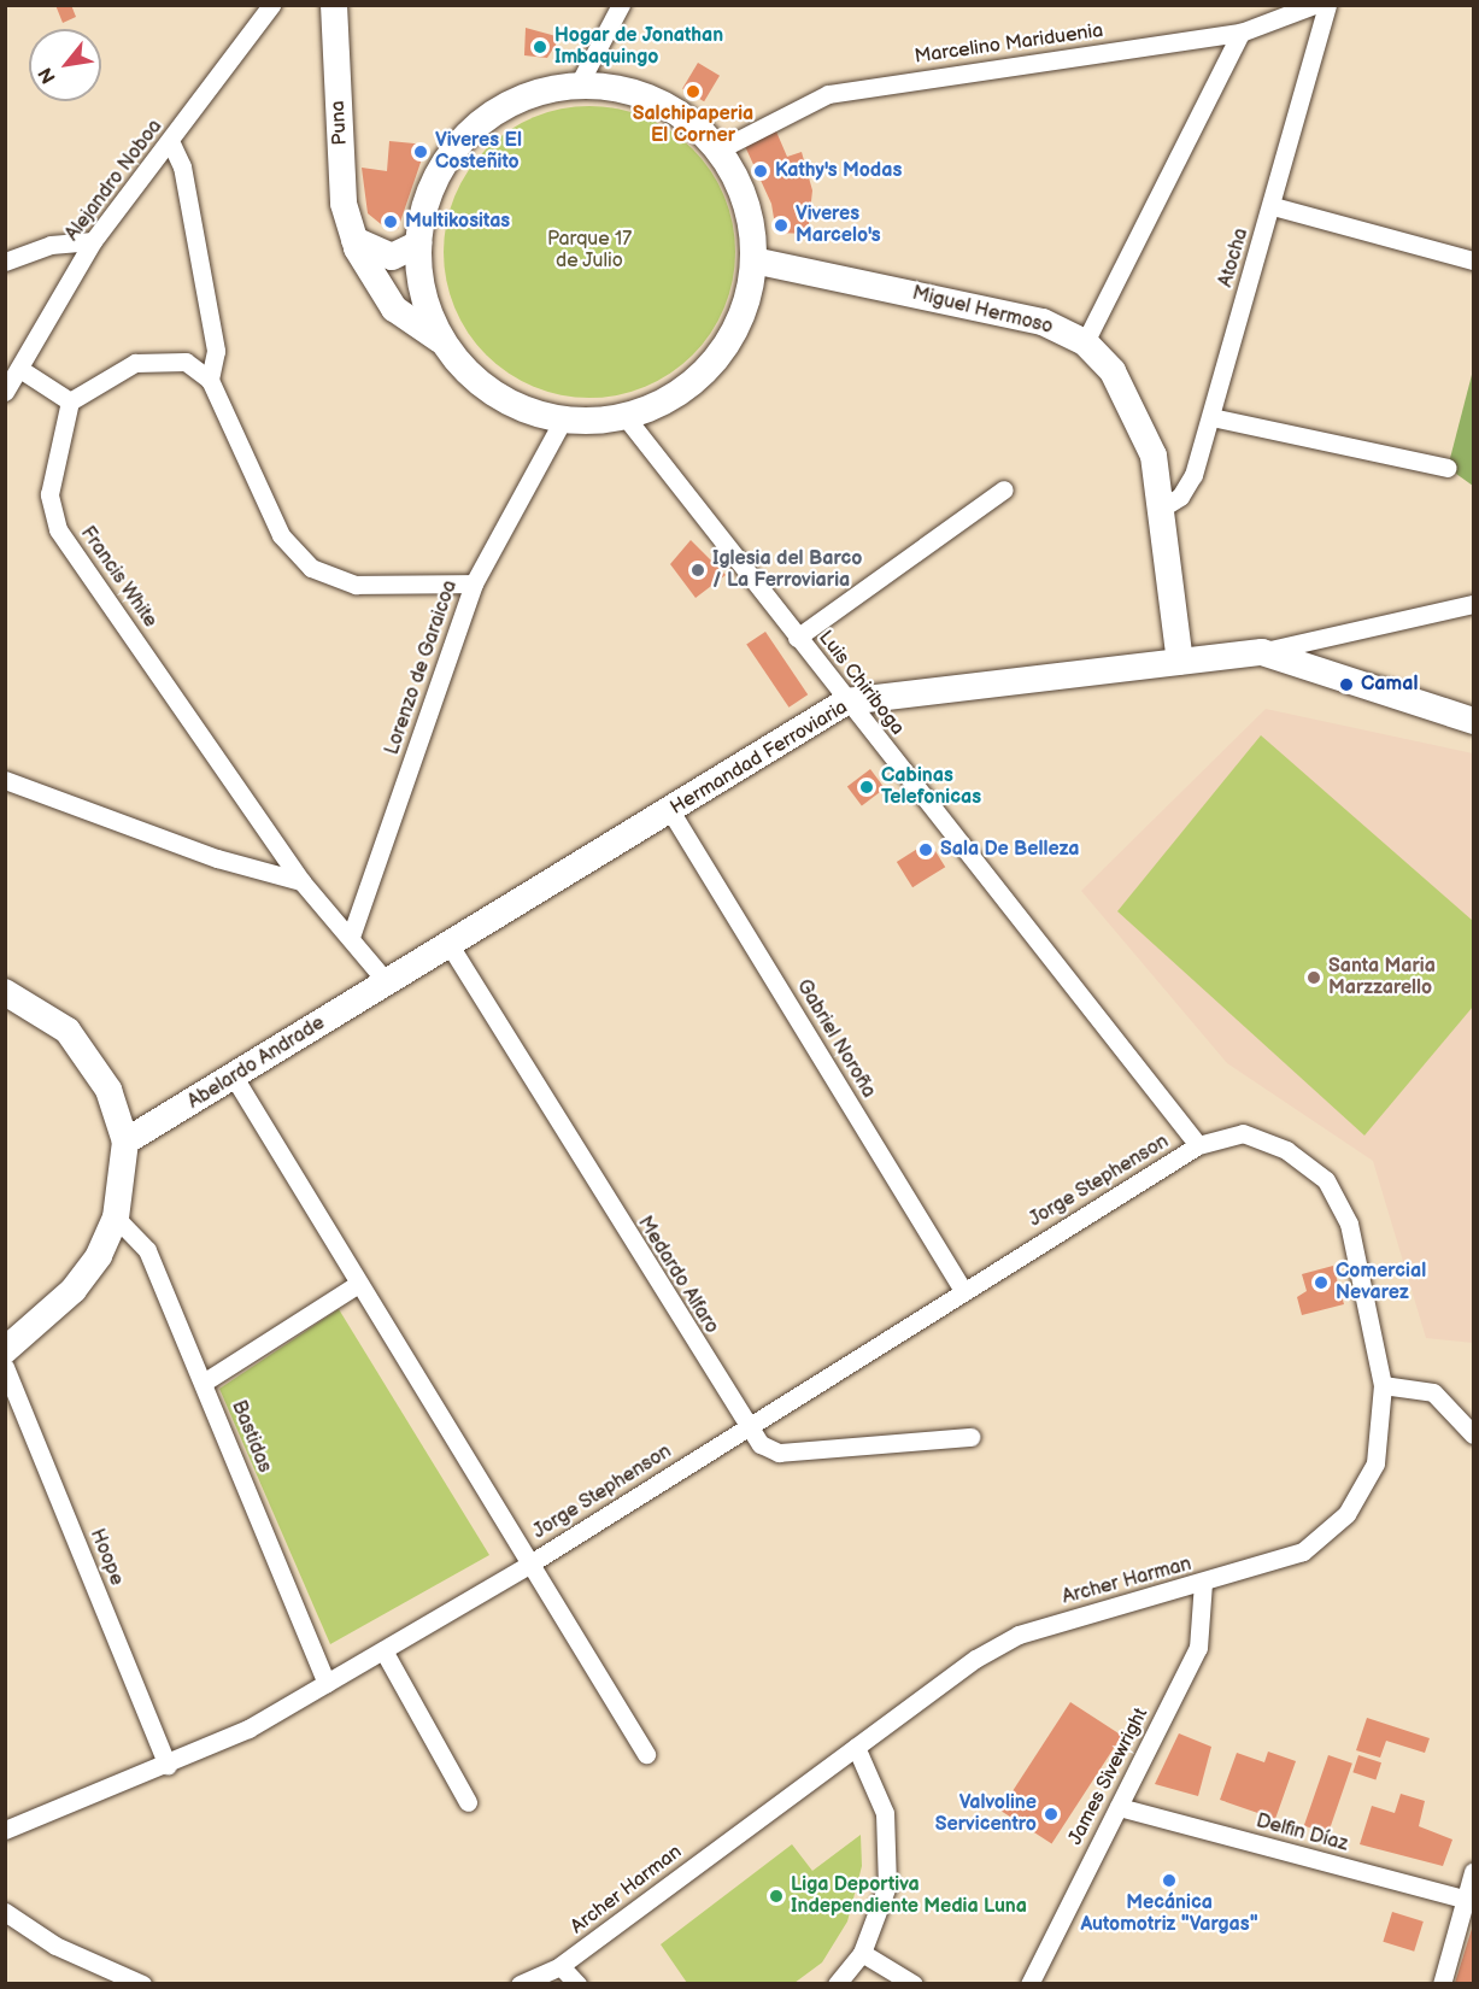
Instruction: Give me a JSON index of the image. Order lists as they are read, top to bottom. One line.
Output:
{"streets":{"street":["Marcelino Mariduenia","Puna","Alejandro Noboa","Atocha","Miguel Hermoso","Francis White","Lorenzo de Garaicoa","Luis Chiriboga","Hermandad Ferroviaria","Gabriel Noroña","Abelardo Andrade","Jorge Stephenson","Medardo Alfaro","Bastidas","Hoope","Archer Harman","James Sivewright","Delfin Díaz"]},"crossings":[["Atocha","Miguel Hermoso"],["Miguel Hermoso","Hermandad Ferroviaria"],["Francis White","Lorenzo de Garaicoa"],["Francis White","Hermandad Ferroviaria"],["Francis White","Abelardo Andrade"],["Luis Chiriboga","Hermandad Ferroviaria"],["Luis Chiriboga","Jorge Stephenson"],["Luis Chiriboga","Archer Harman"],["Hermandad Ferroviaria","Gabriel Noroña"],["Hermandad Ferroviaria","Abelardo Andrade"],["Hermandad Ferroviaria","Medardo Alfaro"],["Gabriel Noroña","Jorge Stephenson"],["Jorge Stephenson","Medardo Alfaro"],["Jorge Stephenson","Bastidas"],["Jorge Stephenson","Hoope"],["Jorge Stephenson","Archer Harman"],["Archer Harman","James Sivewright"],["James Sivewright","Delfin Díaz"]],"parks":["Parque 17 de Julio"],"places":["Hogar de Jonathan Imbaquingo","Salchipaperia El Corner","Viveres El Costeñito","Kathy's Modas","Multikositas","Viveres Marcelo's","Iglesia del Barco / La Ferroviaria","Camal","Cabinas Telefonicas","Sala De Belleza","Santa Maria Marzzarello","Comercial Nevarez","Valvoline Servicentro","Mecánica Automotriz \"Vargas\"","Liga Deportiva Independiente Media Luna"],"north":"bottom left"}
